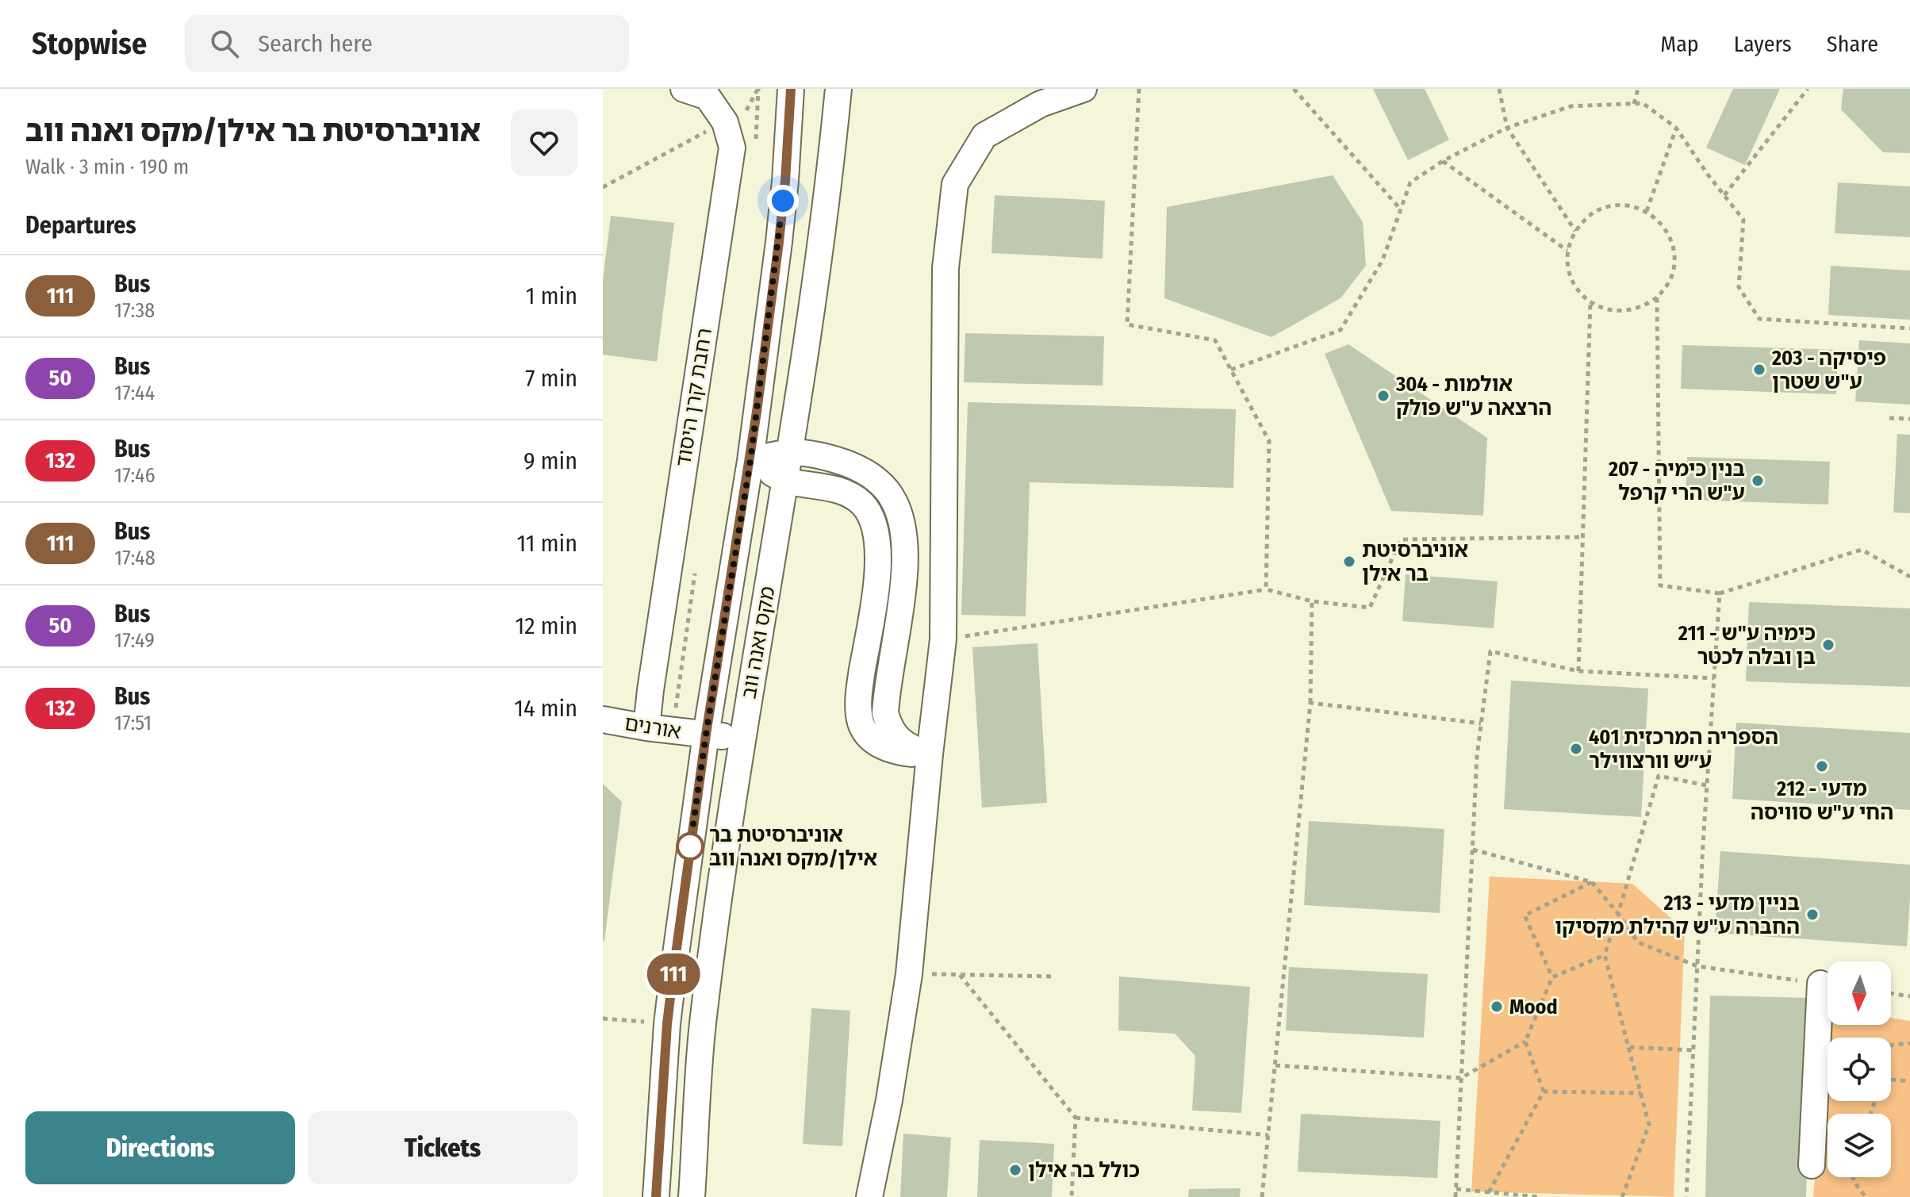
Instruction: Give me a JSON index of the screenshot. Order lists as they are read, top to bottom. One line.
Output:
{"streets":{"street":["רחבת קרן היסוד","מקס ואנה ווב","אורנים"]},"crossings":[["רחבת קרן היסוד","אורנים"],["מקס ואנה ווב","אורנים"]],"places":["203 - פיסיקה ע\"ש שטרן","304 - אולמות הרצאה ע\"ש פולק","207 - בנין כימיה ע\"ש הרי קרפל","אוניברסיטת בר אילן","211 - כימיה ע\"ש בן ובלה לכטר","401 הספריה המרכזית ע״ש וורצווילר","212 - מדעי החי ע\"ש סוויסה","אוניברסיטת בר אילן/מקס ואנה ווב","213 - בניין מדעי החברה ע\"ש קהילת מקסיקו","Mood","כולל בר אילן"],"lines":["bus line 111"],"north":"bottom","page":{"header":"Stopwise","search":"Search here","nav":["Map","Layers","Share"],"heading":[["אוניברסיטת בר אילן/מקס ואנה ווב","Walk · 3 min · 190 m"],"Departures"],"on_map":"111","list":[{"mark":"111","name":"Bus","note":"17:38","value":"1 min"},{"mark":"50","name":"Bus","note":"17:44","value":"7 min"},{"mark":"132","name":"Bus","note":"17:46","value":"9 min"},{"mark":"111","name":"Bus","note":"17:48","value":"11 min"},{"mark":"50","name":"Bus","note":"17:49","value":"12 min"},{"mark":"132","name":"Bus","note":"17:51","value":"14 min"}],"buttons":["Directions","Tickets"]}}
